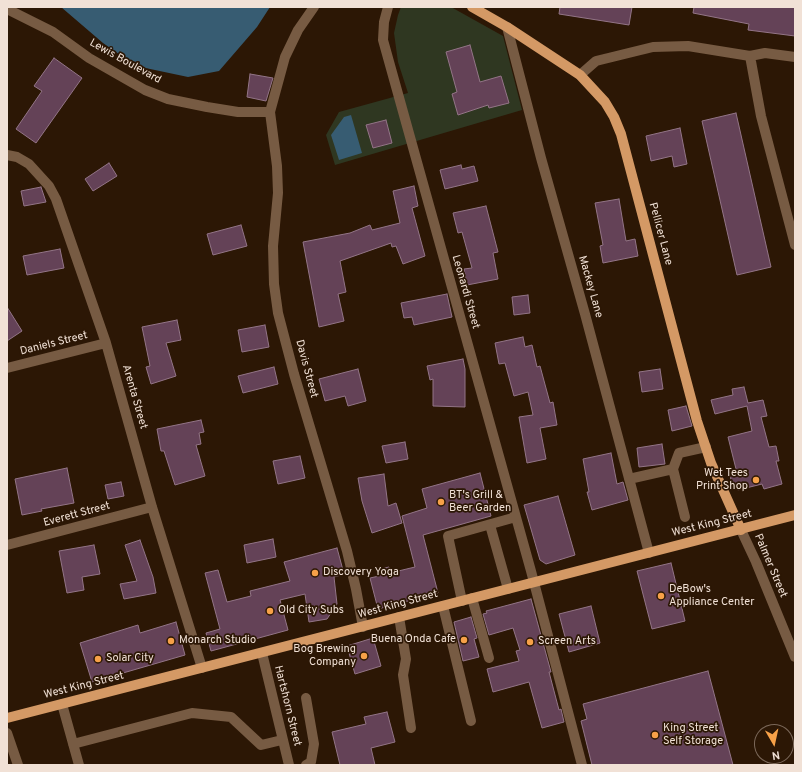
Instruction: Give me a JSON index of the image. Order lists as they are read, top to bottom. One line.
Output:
{"streets":{"main road":["Pellicer Lane","West King Street"],"street":["Lewis Boulevard","Mackey Lane","Leonardi Street","Daniels Street","Davis Street","Arenta Street","Everett Street","Palmer Street","Hartshorn Street"]},"crossings":[["Lewis Boulevard","Davis Street"],["Pellicer Lane","Mackey Lane"],["Pellicer Lane","West King Street"],["Pellicer Lane","Palmer Street"],["Mackey Lane","West King Street"],["Leonardi Street","West King Street"],["Daniels Street","Arenta Street"],["Davis Street","West King Street"],["Arenta Street","Everett Street"],["Arenta Street","West King Street"],["West King Street","Palmer Street"],["West King Street","Hartshorn Street"]],"places":["Wet Tees Print Shop","BT's Grill & Beer Garden","Discovery Yoga","DeBow's Appliance Center","Old City Subs","Buena Onda Cafe","Monarch Studio","Screen Arts","Bog Brewing Company","Solar City","King Street Self Storage"],"north":"bottom"}
